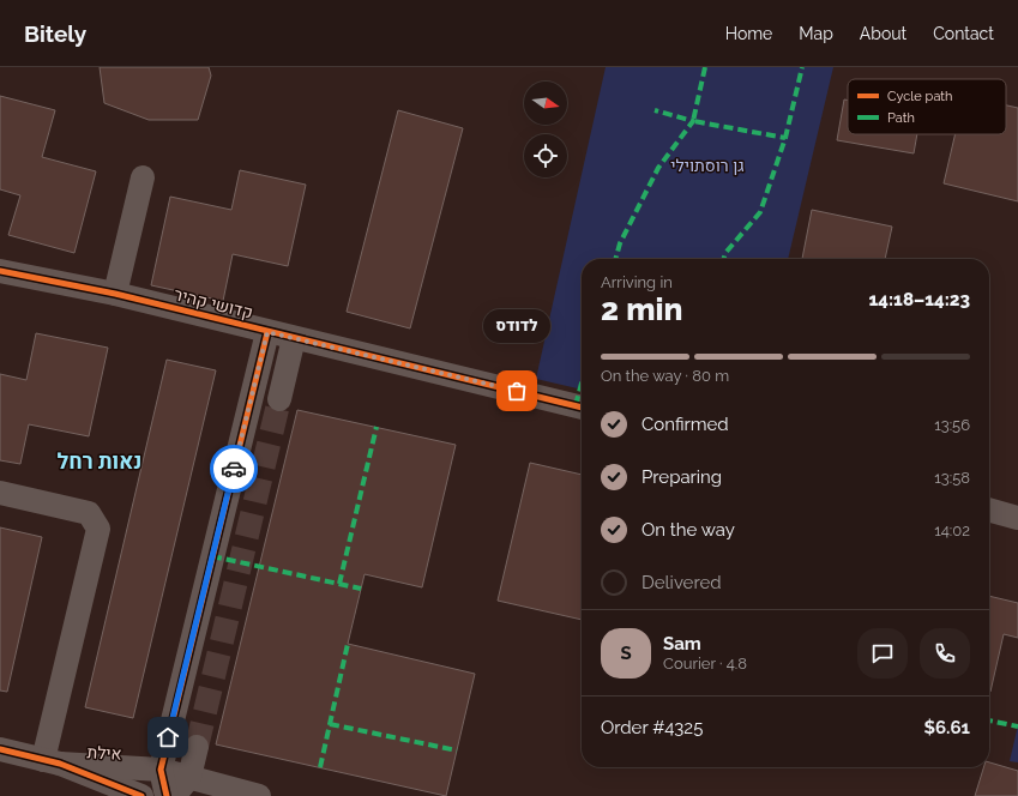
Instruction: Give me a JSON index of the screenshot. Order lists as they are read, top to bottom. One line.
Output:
{"streets":{"street":["קדושי קהיר","אילת"]},"districts":["נאות רחל"],"parks":["גן רוסתוילי"],"places":["לדודס"],"legend":["Cycle path","Path"],"north":"right","page":{"header":"Bitely","nav":["Home","Map","About","Contact"],"heading":["2 min","Arriving in","14:18–14:23"],"panel":["Sam","Courier · 4.8","Order #4325","$6.61"],"bubble":"לדודס","bar":"On the way · 80 m","list":[["Confirmed","13:56"],["Preparing","13:58"],["On the way","14:02"],"Delivered"],"round":"S"}}
